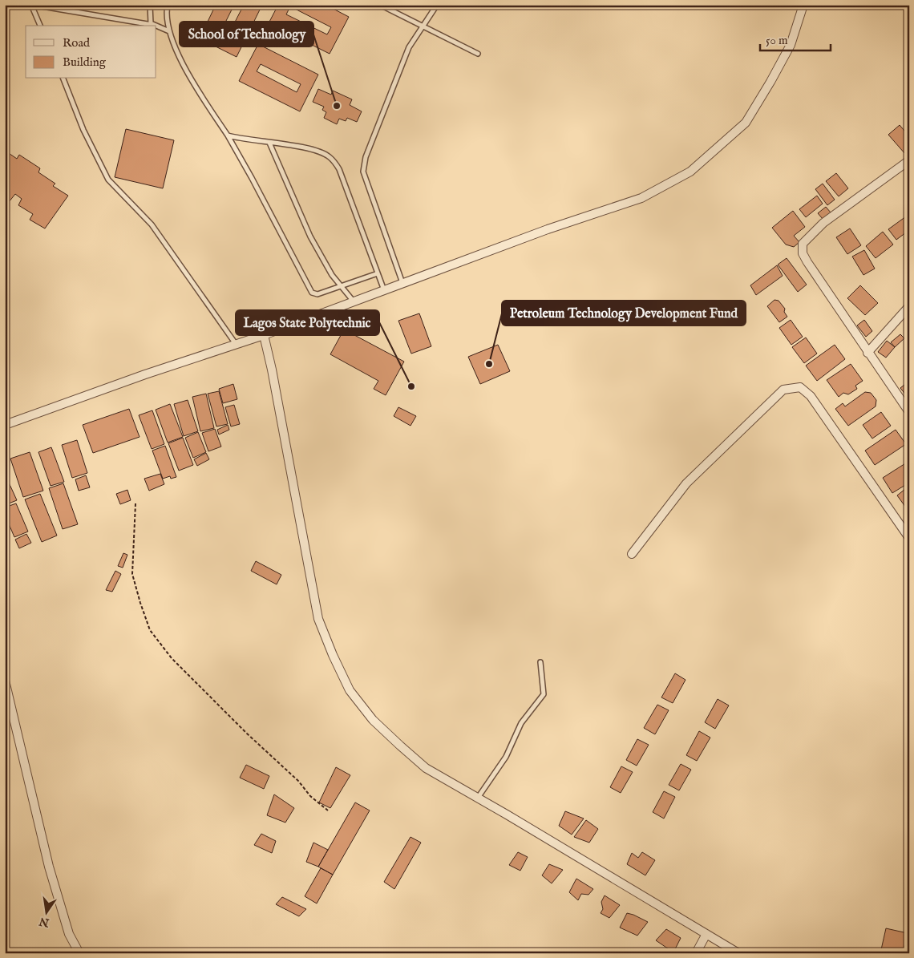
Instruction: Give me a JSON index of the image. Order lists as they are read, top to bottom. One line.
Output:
{"places":["School of Technology","Petroleum Technology Development Fund","Lagos State Polytechnic"],"legend":["Road","Building"],"scale_bar":"50 m","north":"bottom"}
